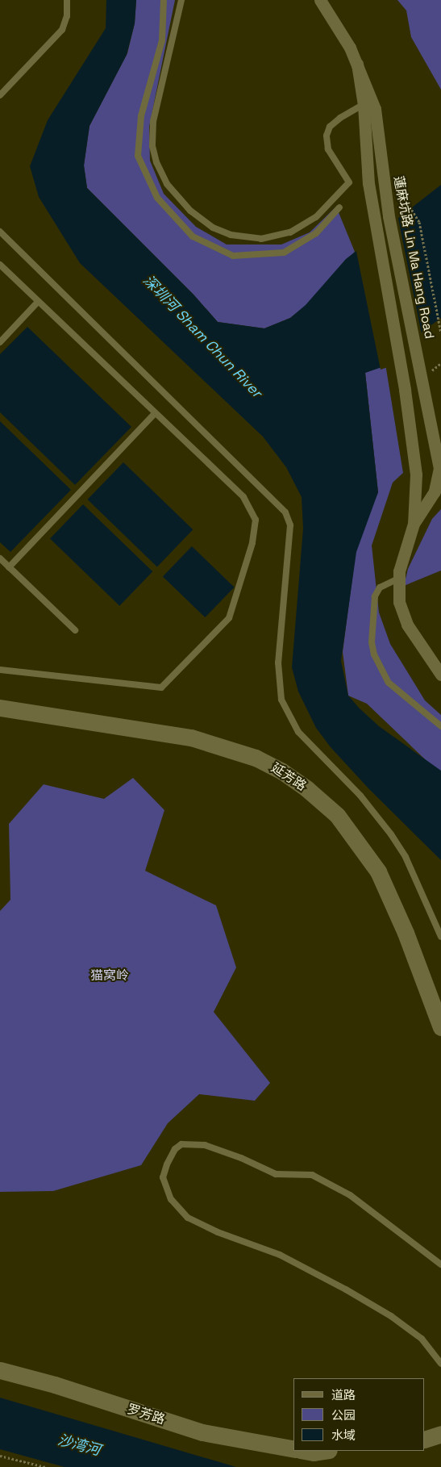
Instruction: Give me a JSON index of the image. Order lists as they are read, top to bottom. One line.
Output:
{"streets":{"main road":["延芳路","罗芳路"],"street":["蓮麻坑路 Lin Ma Hang Road"]},"water":["深圳河 Sham Chun River","沙湾河"],"parks":["猫窝岭"],"legend":["道路","公园","水域"]}
